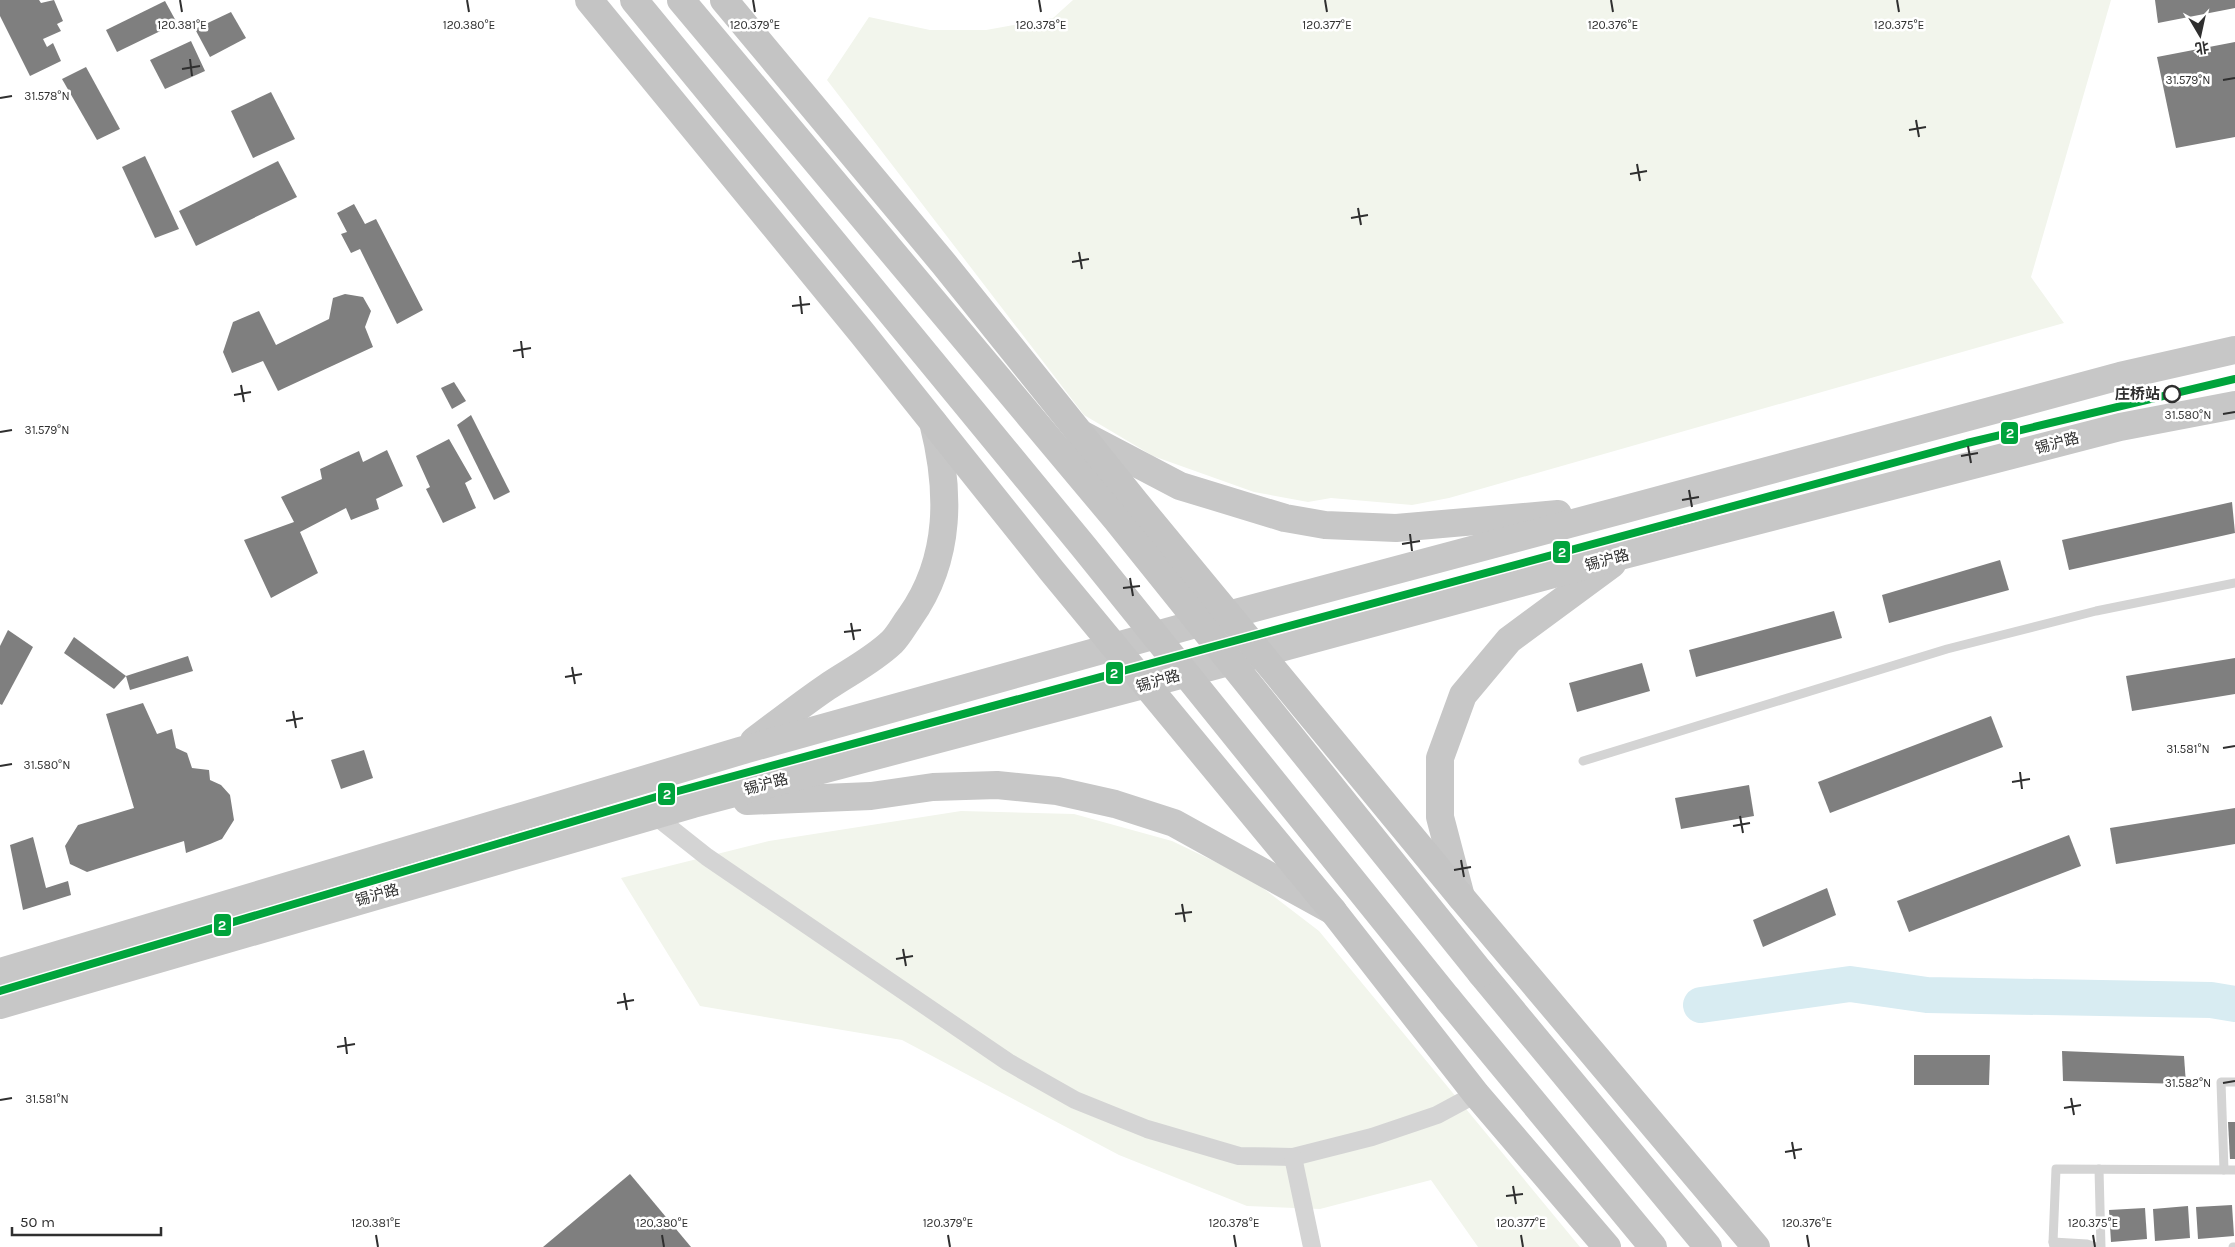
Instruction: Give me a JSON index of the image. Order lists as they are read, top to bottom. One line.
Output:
{"streets":{"main road":["锡沪路"]},"places":["庄桥站"],"lines":["transit line 2"],"scale_bar":"50 m","north":"bottom","coordinates":["120.381°E","120.380°E","120.379°E","120.378°E","120.377°E","120.376°E","120.375°E","31.579°N","31.578°N","31.580°N","31.581°N","31.582°N"]}
